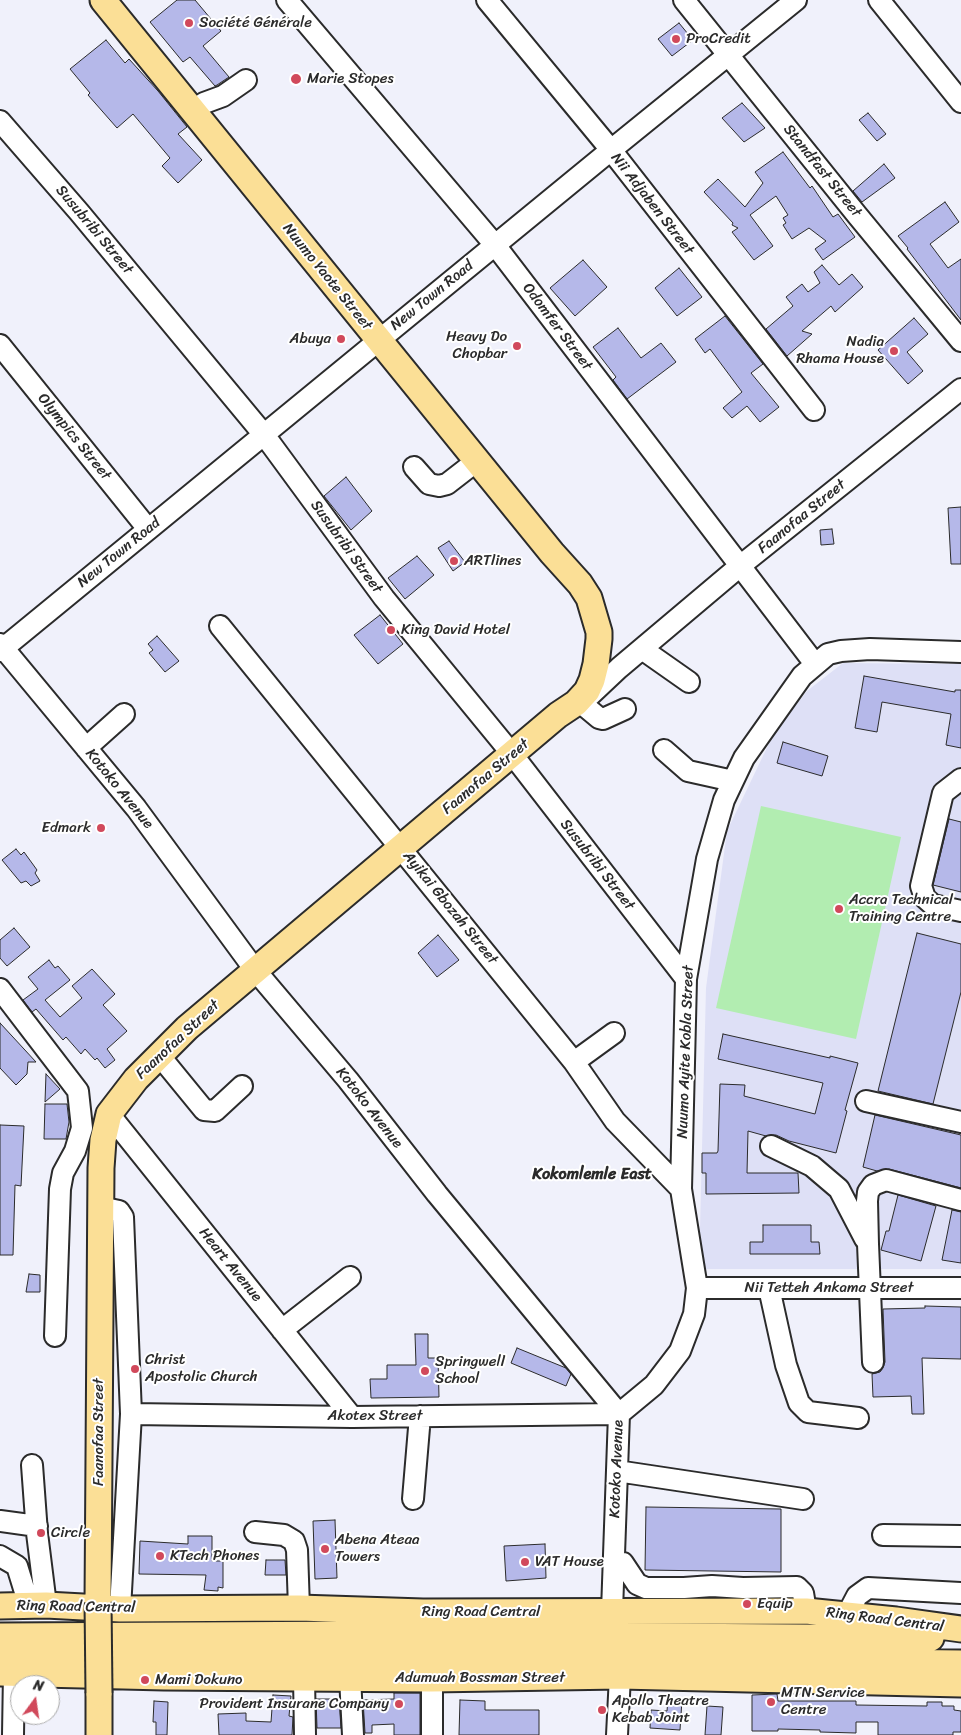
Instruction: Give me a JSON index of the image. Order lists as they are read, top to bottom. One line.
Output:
{"streets":{"main road":["Nuumo Yaote Street","Faanofaa Street","Ring Road Central","Adumuah Bossman Street"],"street":["Standfast Street","Nii Adjaben Street","Susubribi Street","New Town Road","Odomfer Street","Olympics Street","Kotoko Avenue","Ayikai Gbozah Street","Nuumo Ayite Kobla Street","Heart Avenue","Nii Tetteh Ankama Street","Akotex Street"]},"crossings":[["Standfast Street","New Town Road"],["Nii Adjaben Street","New Town Road"],["Susubribi Street","New Town Road"],["Susubribi Street","Faanofaa Street"],["Susubribi Street","Nuumo Ayite Kobla Street"],["Nuumo Yaote Street","New Town Road"],["Nuumo Yaote Street","Faanofaa Street"],["New Town Road","Odomfer Street"],["New Town Road","Olympics Street"],["New Town Road","Kotoko Avenue"],["Odomfer Street","Faanofaa Street"],["Odomfer Street","Nuumo Ayite Kobla Street"],["Faanofaa Street","Kotoko Avenue"],["Faanofaa Street","Ayikai Gbozah Street"],["Faanofaa Street","Heart Avenue"],["Faanofaa Street","Ring Road Central"],["Kotoko Avenue","Nuumo Ayite Kobla Street"],["Kotoko Avenue","Akotex Street"],["Kotoko Avenue","Ring Road Central"],["Ayikai Gbozah Street","Nuumo Ayite Kobla Street"],["Nuumo Ayite Kobla Street","Nii Tetteh Ankama Street"],["Nuumo Ayite Kobla Street","Akotex Street"],["Heart Avenue","Akotex Street"]],"districts":["Kokomlemle East"],"places":["Société Générale","ProCredit","Marie Stopes","Abuya","Heavy Do Chopbar","Nadia Rhama House","ARTlines","King David Hotel","Edmark","Accra Technical Training Centre","Christ Apostolic Church","Springwell School","Circle","Abena Ateaa Towers","KTech Phones","VAT House","Equip","Mami Dokuno","MTN Service Centre","Provident Insurane Company","Apollo Theatre Kebab Joint"],"north":"top"}
